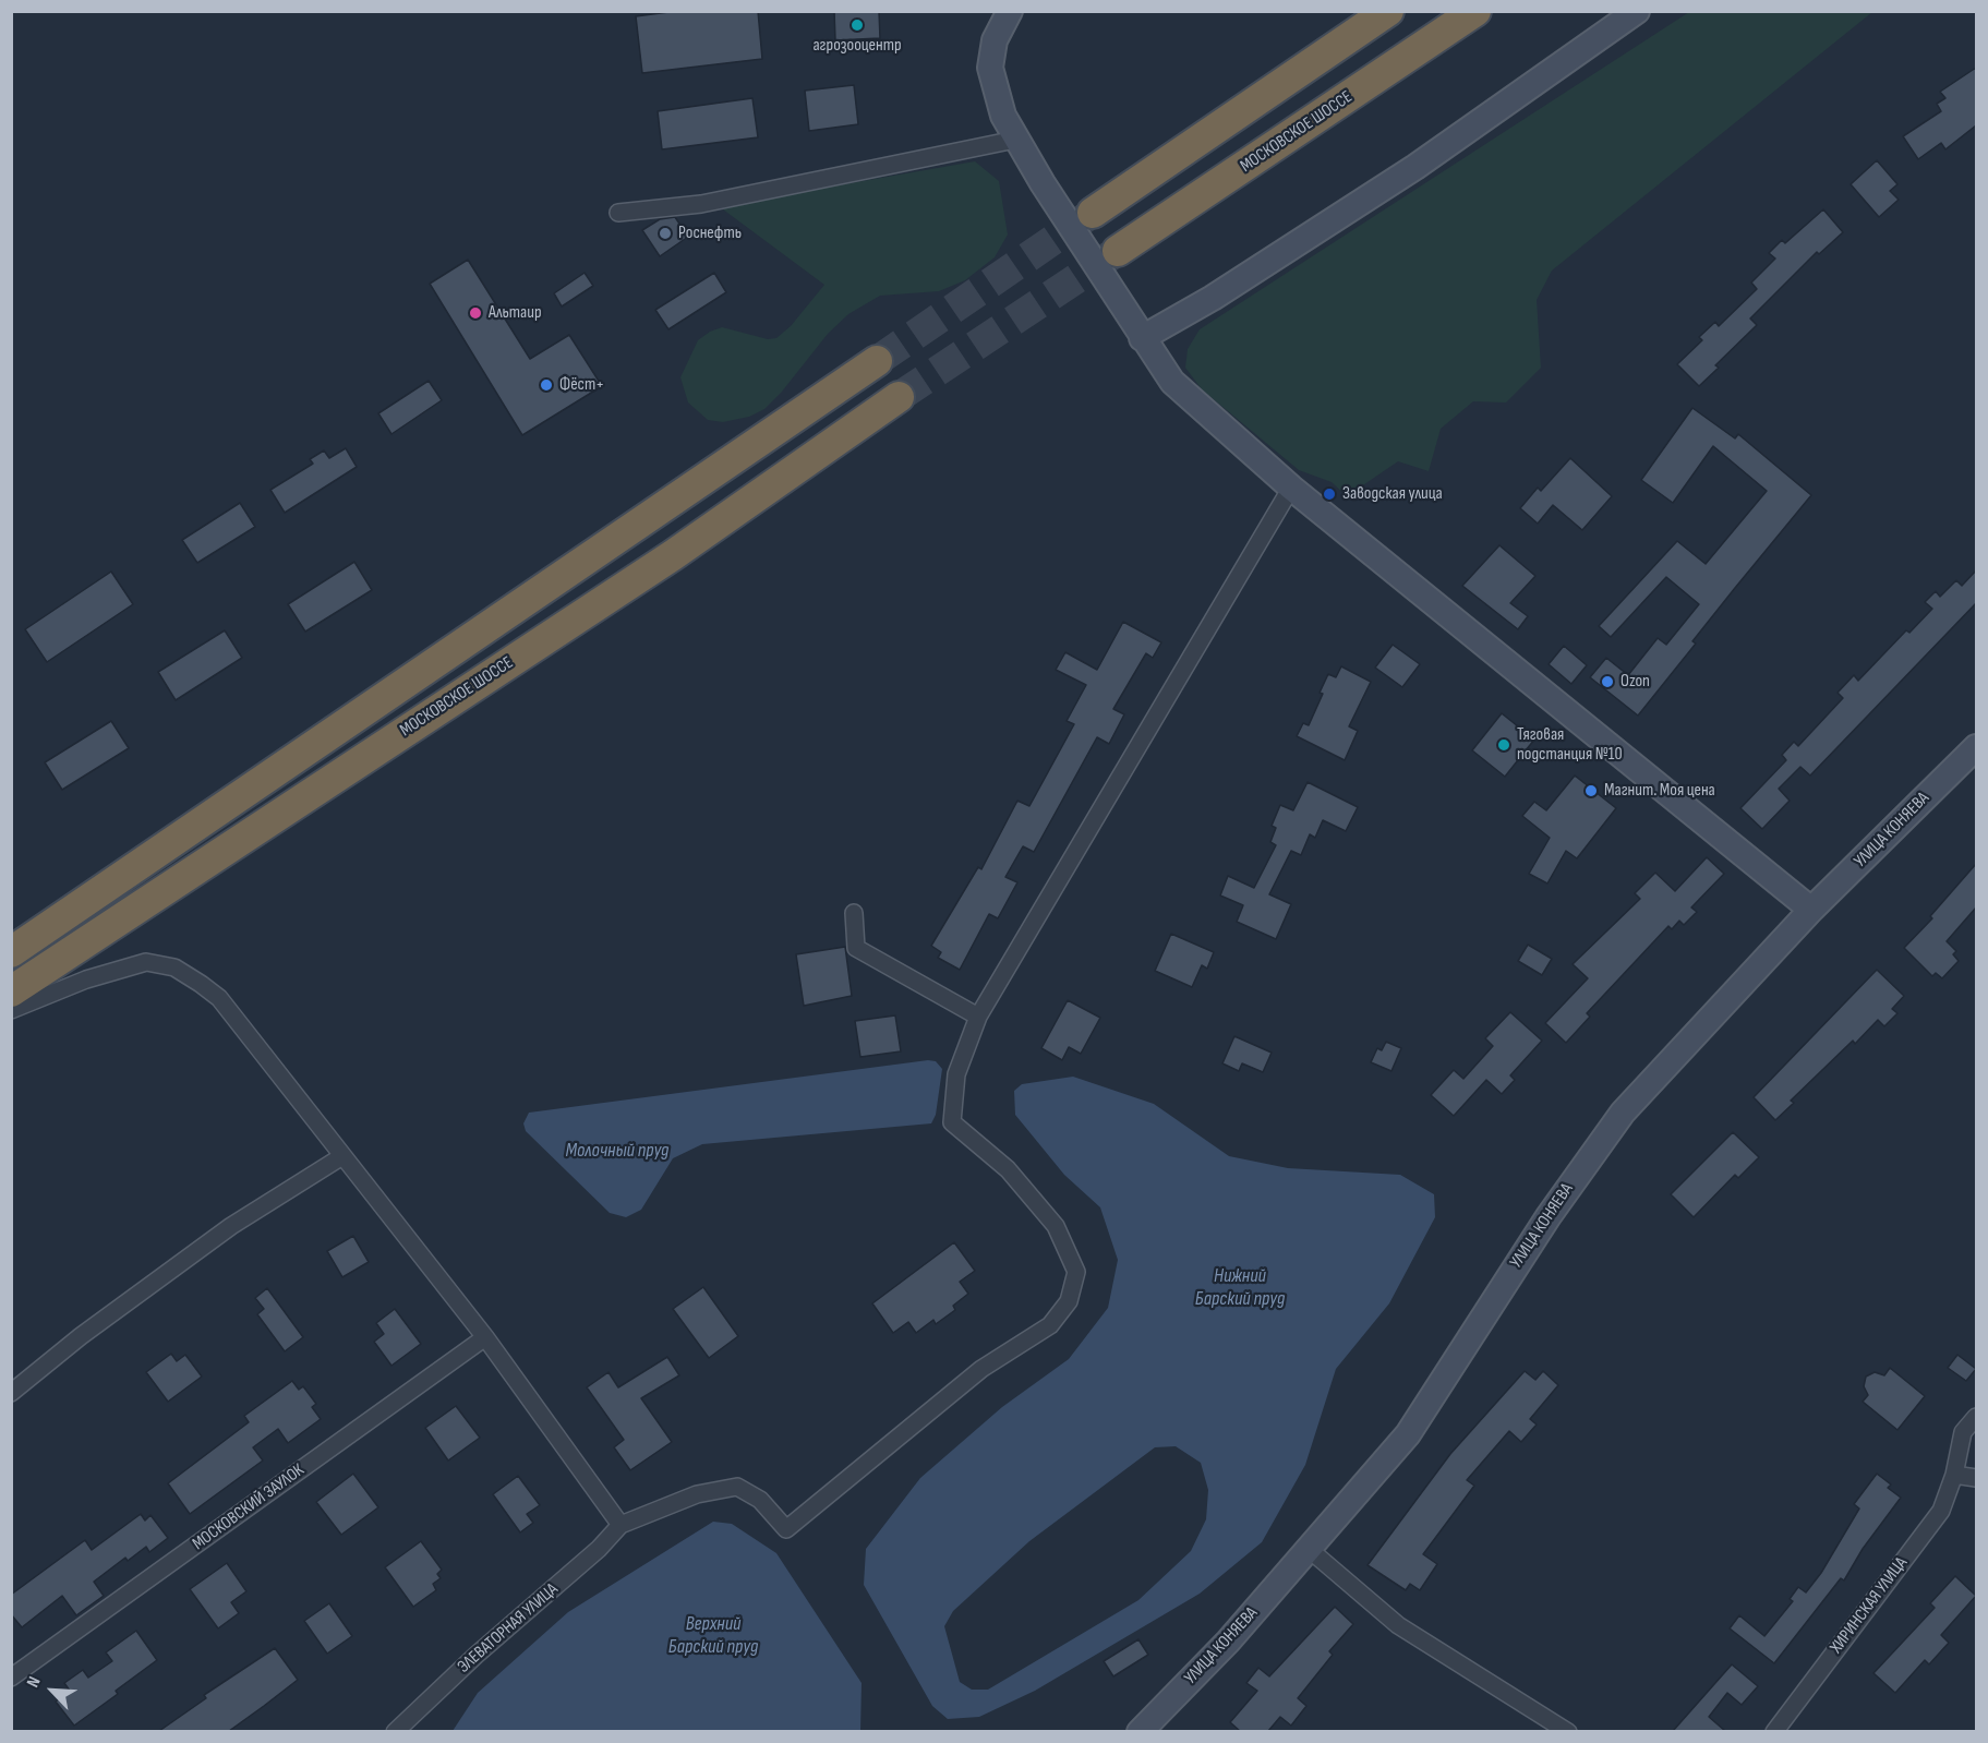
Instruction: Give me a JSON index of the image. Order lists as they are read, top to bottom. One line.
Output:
{"streets":{"highway":["МОСКОВСКОЕ ШОССЕ"],"street":["УЛИЦА КОНЯЕВА","МОСКОВСКИЙ ЗАУЛОК","ХИРИНСКАЯ УЛИЦА","ЭЛЕВАТОРНАЯ УЛИЦА"]},"water":["Молочный пруд","Нижний Барский пруд","Верхний Барский пруд"],"places":["агрозооцентр","Роснефть","Альтаир","Фёст+","Заводская улица","Ozon","Тяговая подстанция №10","Магнит. Моя цена"],"north":"top left"}
